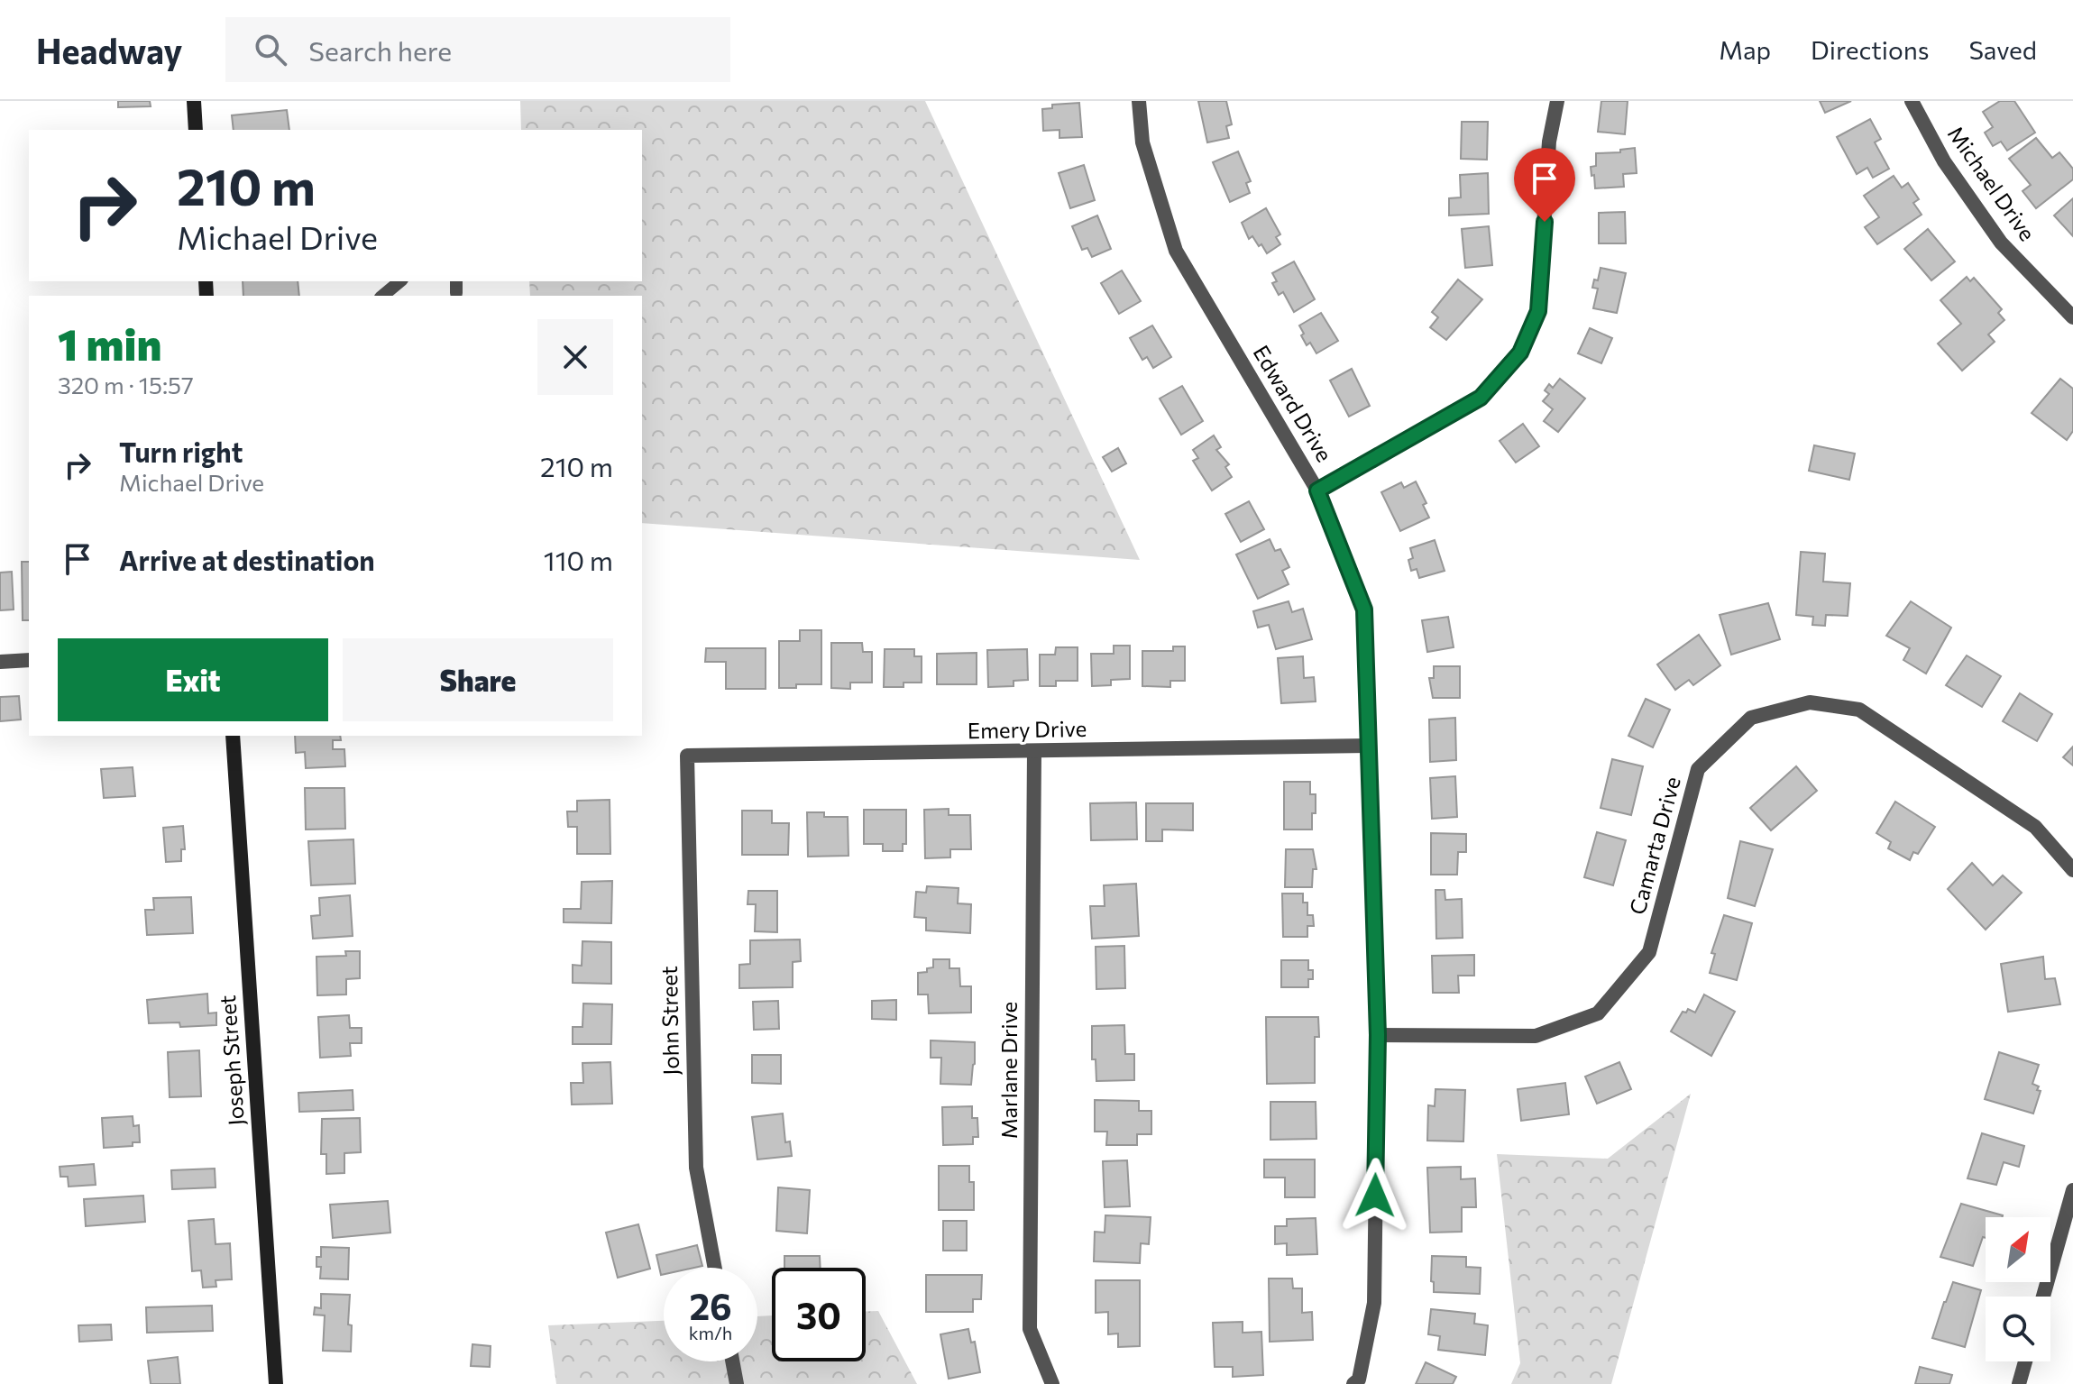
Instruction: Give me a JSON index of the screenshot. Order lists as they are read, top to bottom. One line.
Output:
{"streets":{"street":["Michael Drive","Edward Drive","Emery Drive","Camarta Drive","John Street","Joseph Street","Marlane Drive"]},"crossings":[["Edward Drive","Emery Drive"],["Edward Drive","Camarta Drive"],["Emery Drive","John Street"],["Emery Drive","Marlane Drive"]],"north":"top right","page":{"header":"Headway","search":"Search here","nav":["Map","Directions","Saved"],"turn":["210 m","Michael Drive"],"heading":["1 min","320 m · 15:57"],"list":[{"name":"Turn right","note":"Michael Drive","value":"210 m"},{"name":"Arrive at destination","value":"110 m"}],"buttons":["Exit","Share"],"speed":"26 km/h","limit":"30"}}
